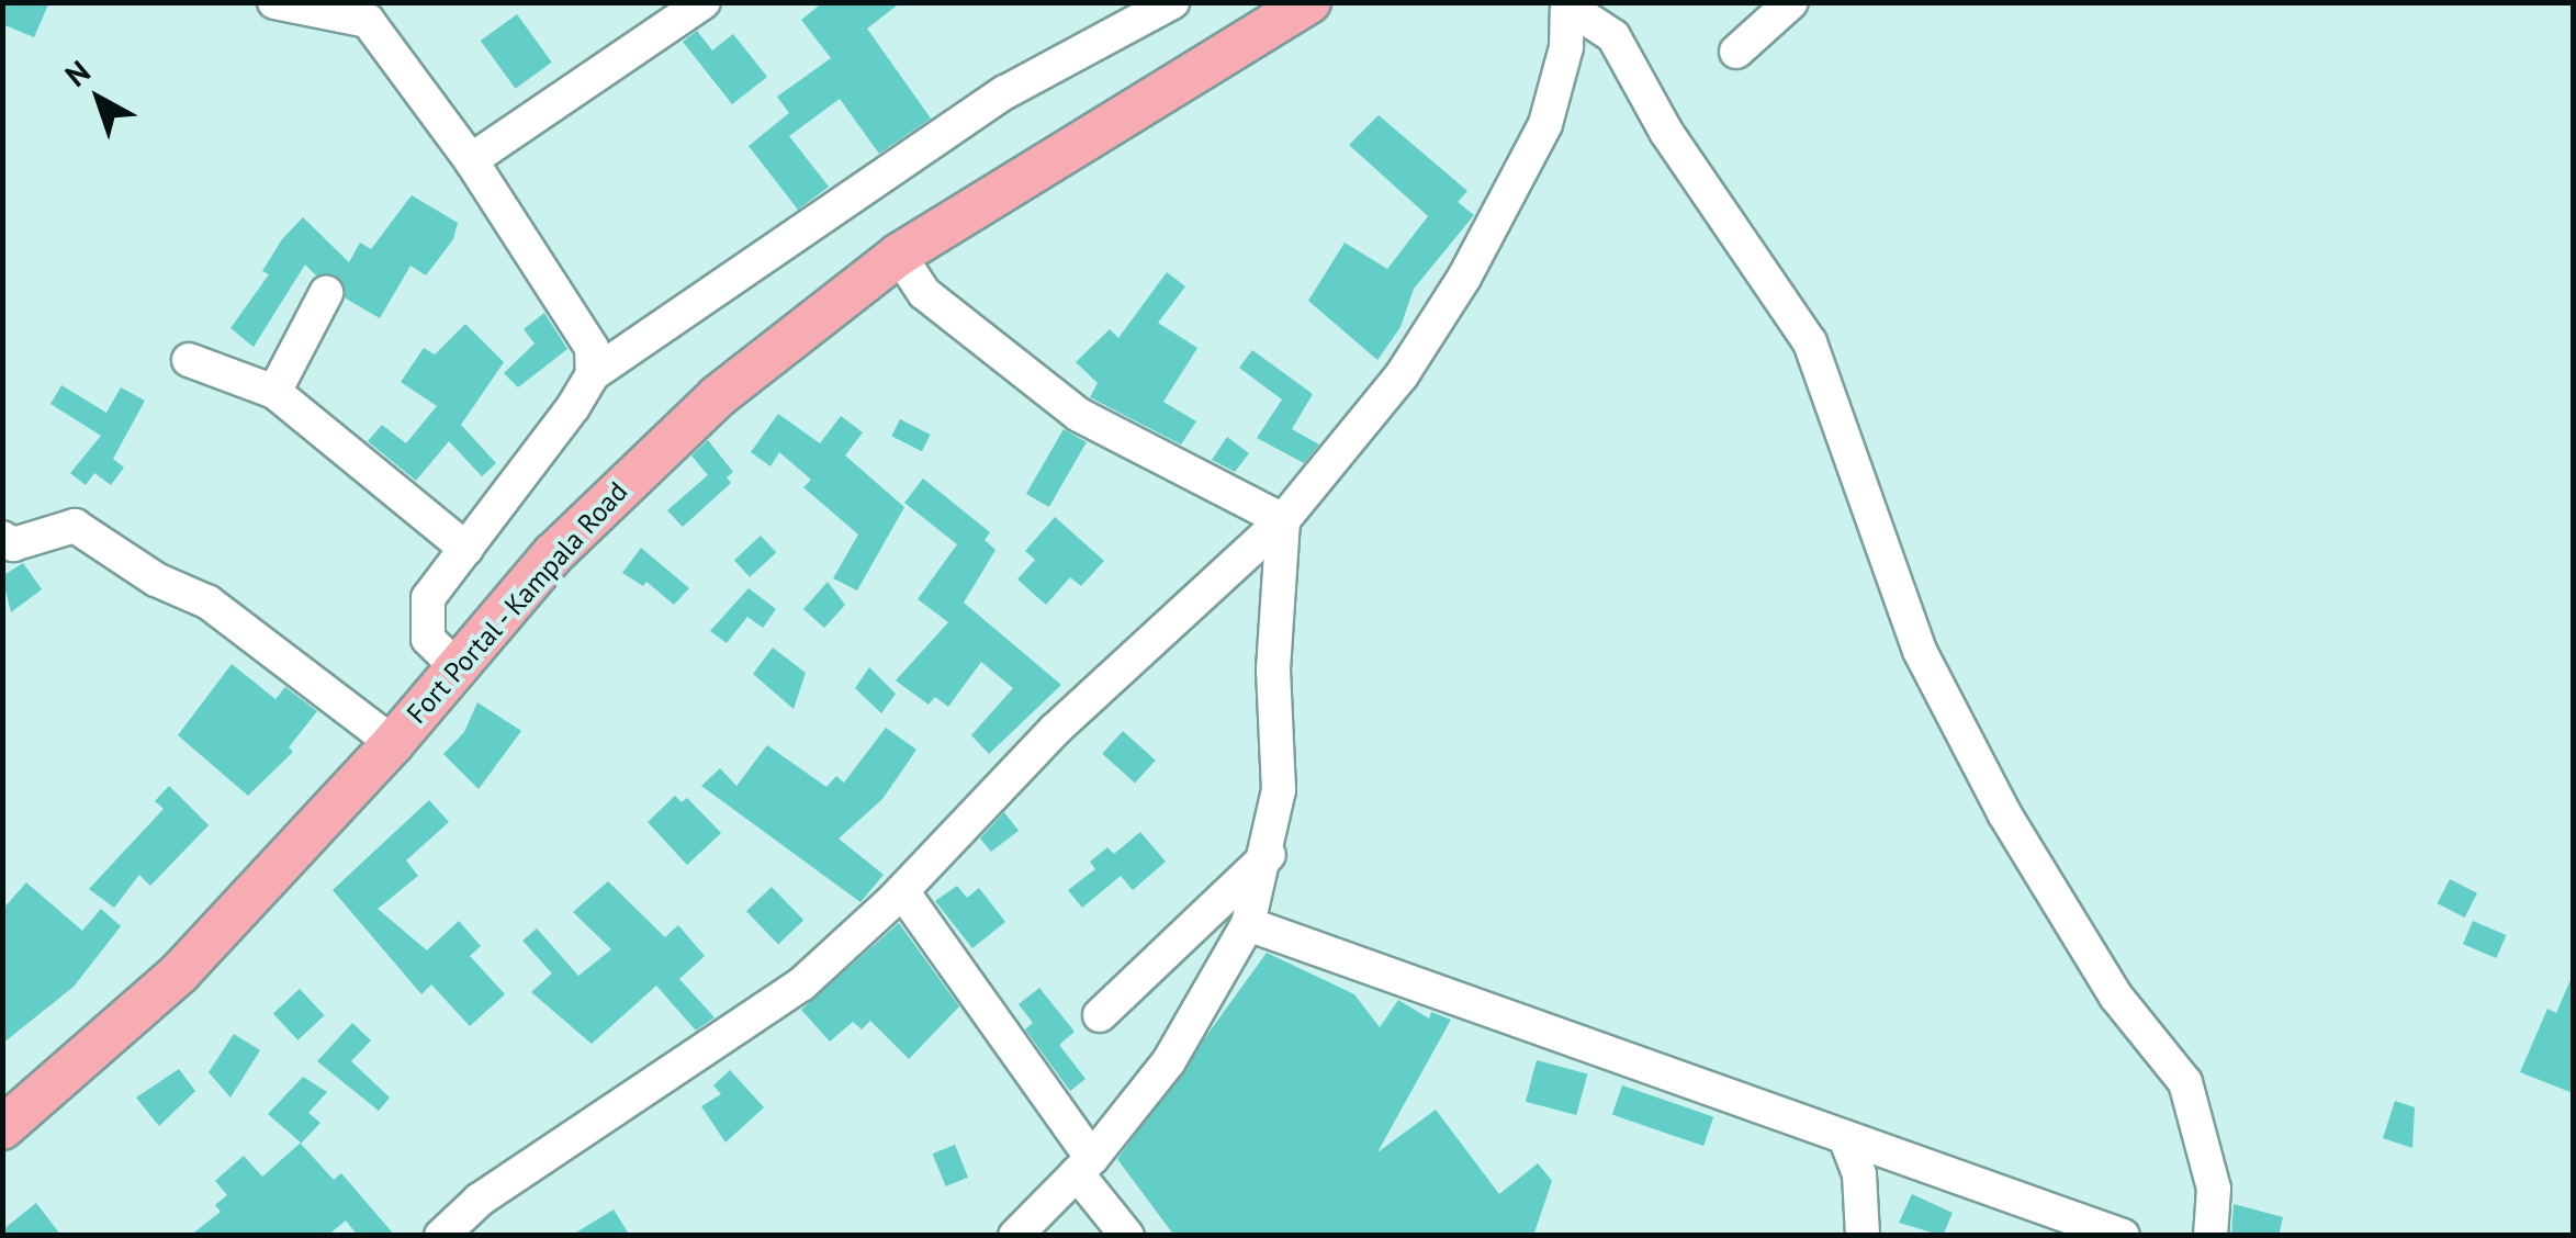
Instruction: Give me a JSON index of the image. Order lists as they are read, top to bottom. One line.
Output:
{"streets":{"main road":["Fort Portal - Kampala Road"]},"north":"top left"}
